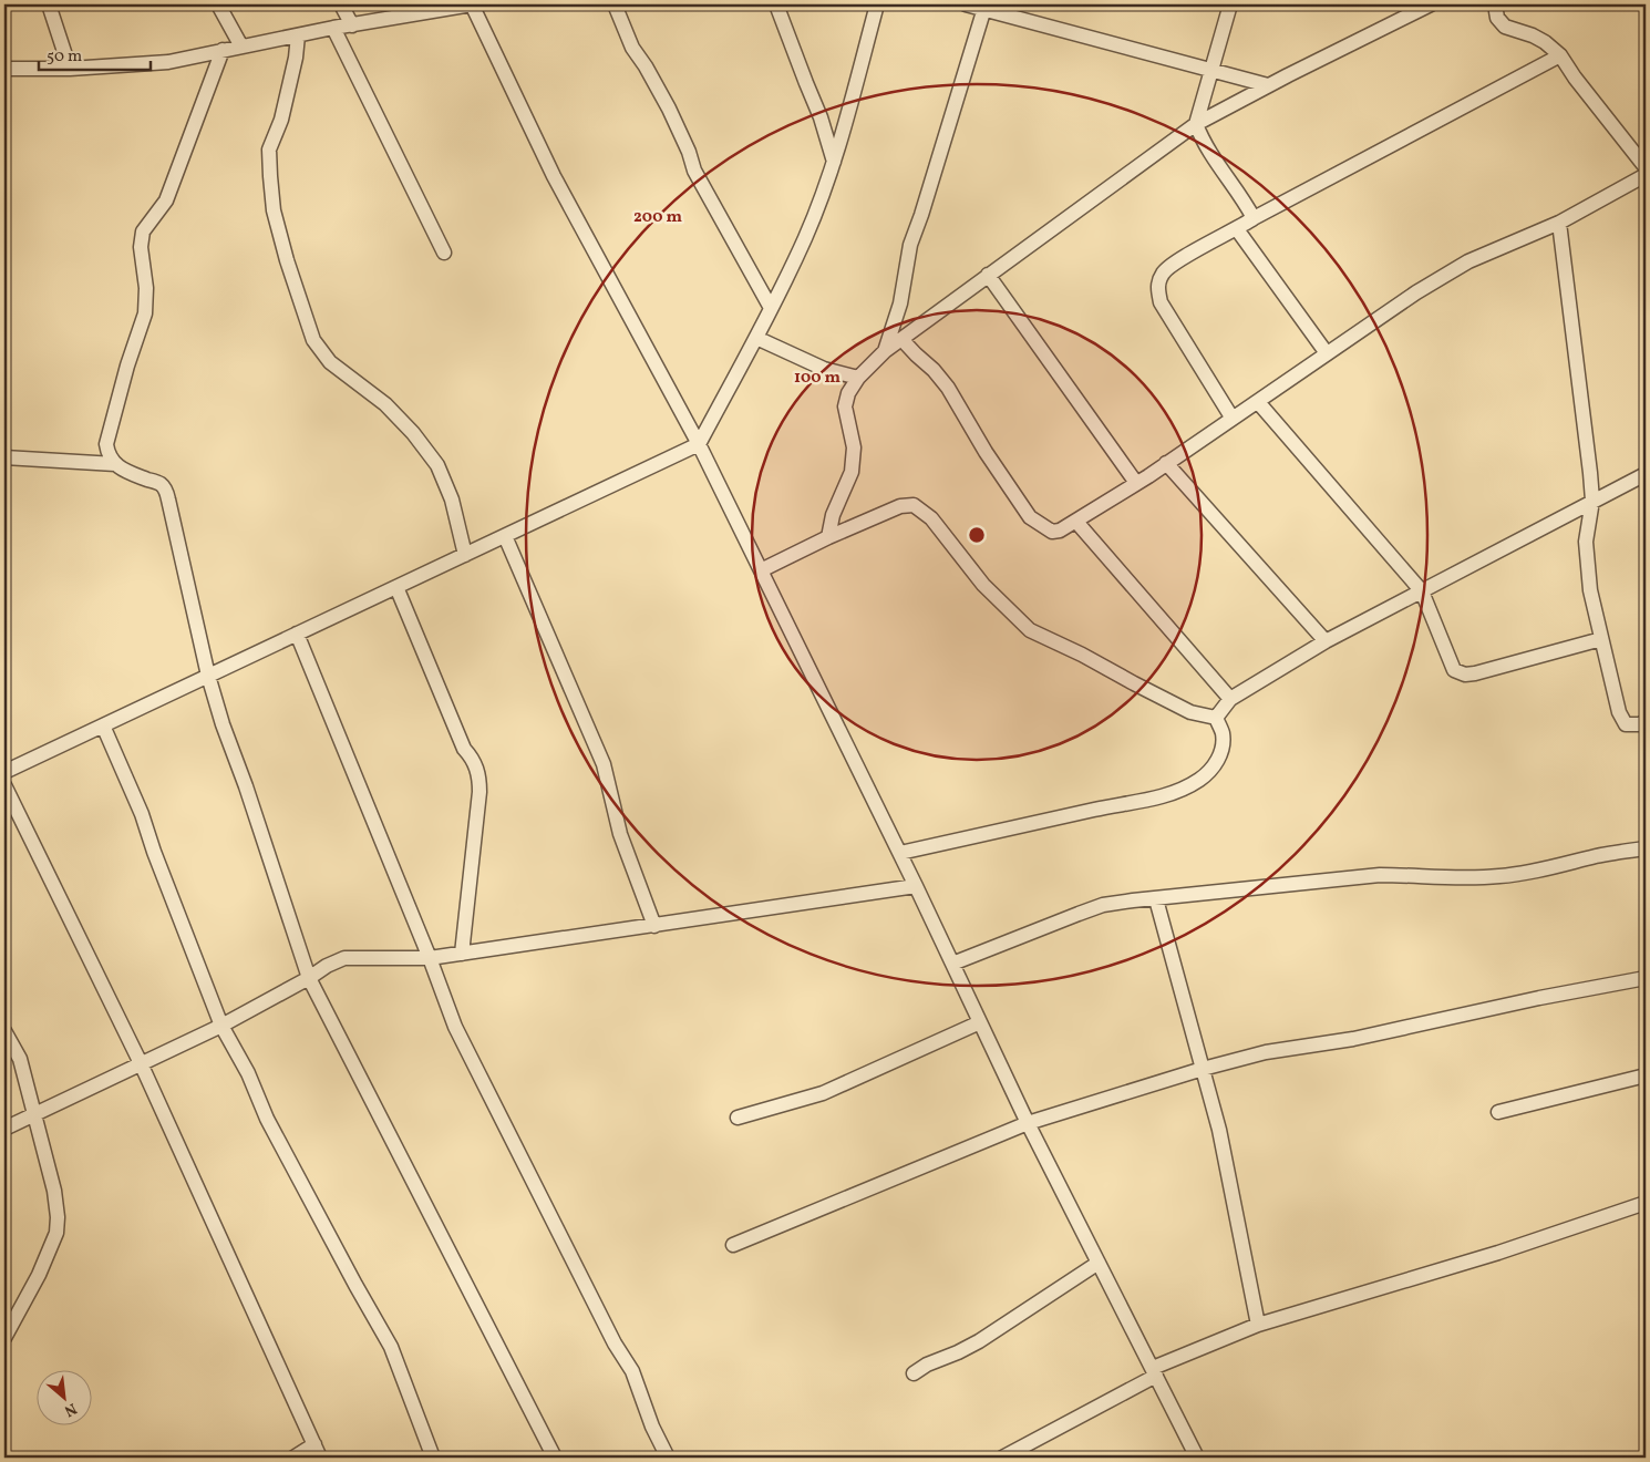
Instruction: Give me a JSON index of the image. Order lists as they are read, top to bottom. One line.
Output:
{"scale_bar":"50 m","north":"bottom right","rings":["200 m","100 m"]}
